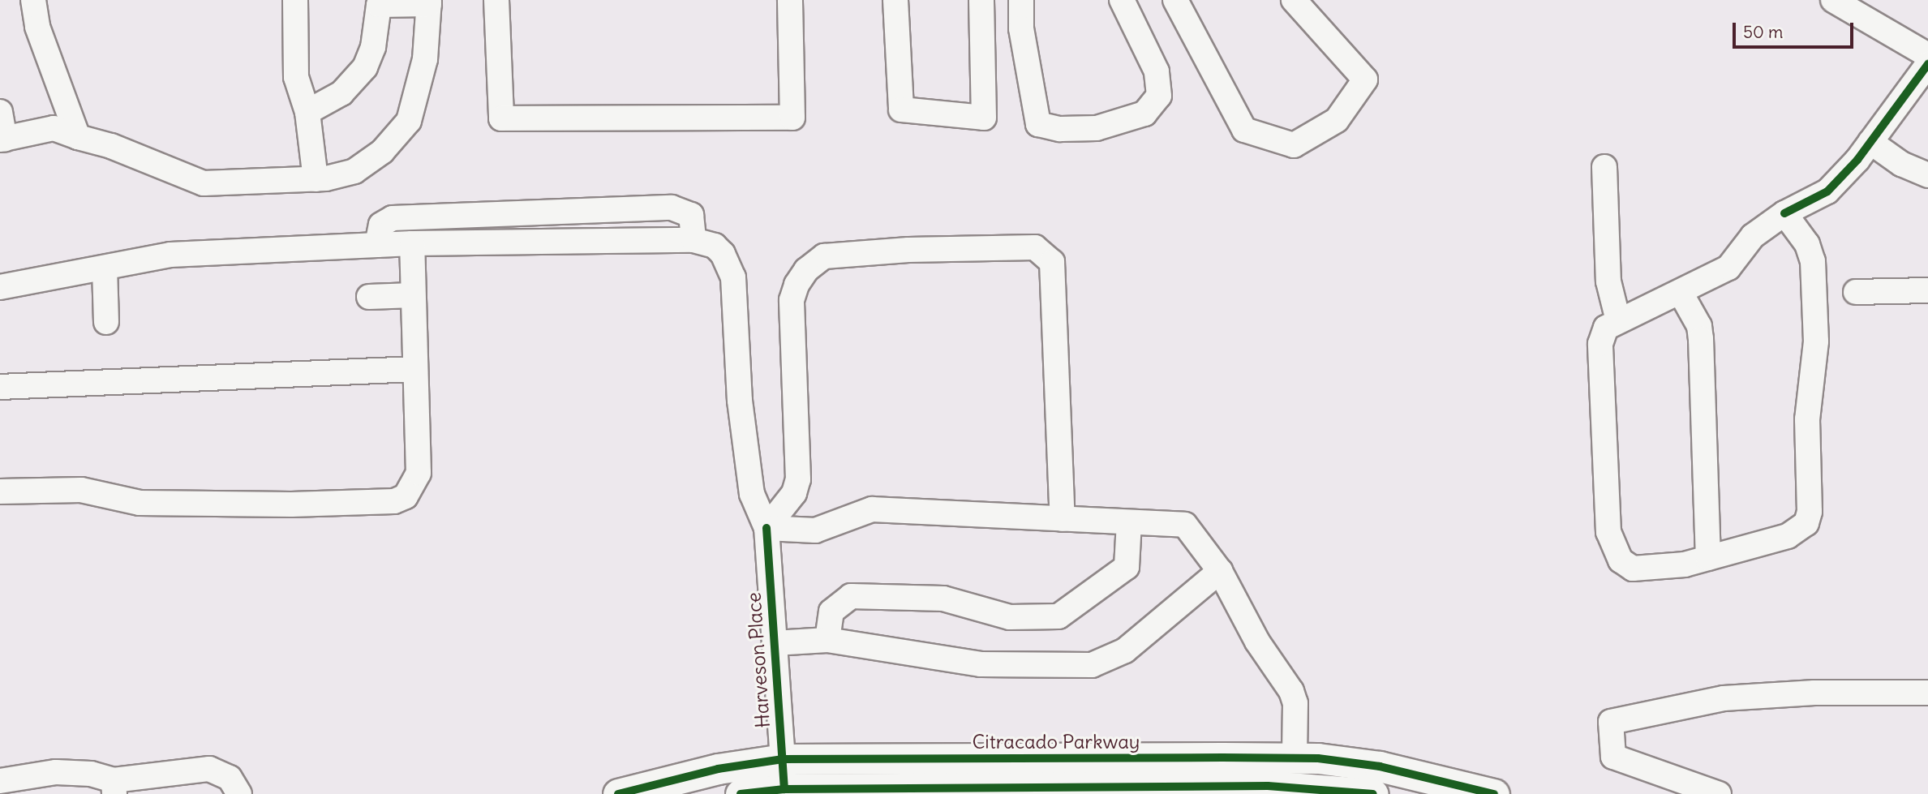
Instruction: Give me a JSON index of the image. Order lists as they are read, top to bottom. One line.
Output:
{"streets":{"main road":["Citracado Parkway"],"street":["Harveson Place"]},"crossings":[["Harveson Place","Citracado Parkway"]],"scale_bar":"50 m"}
